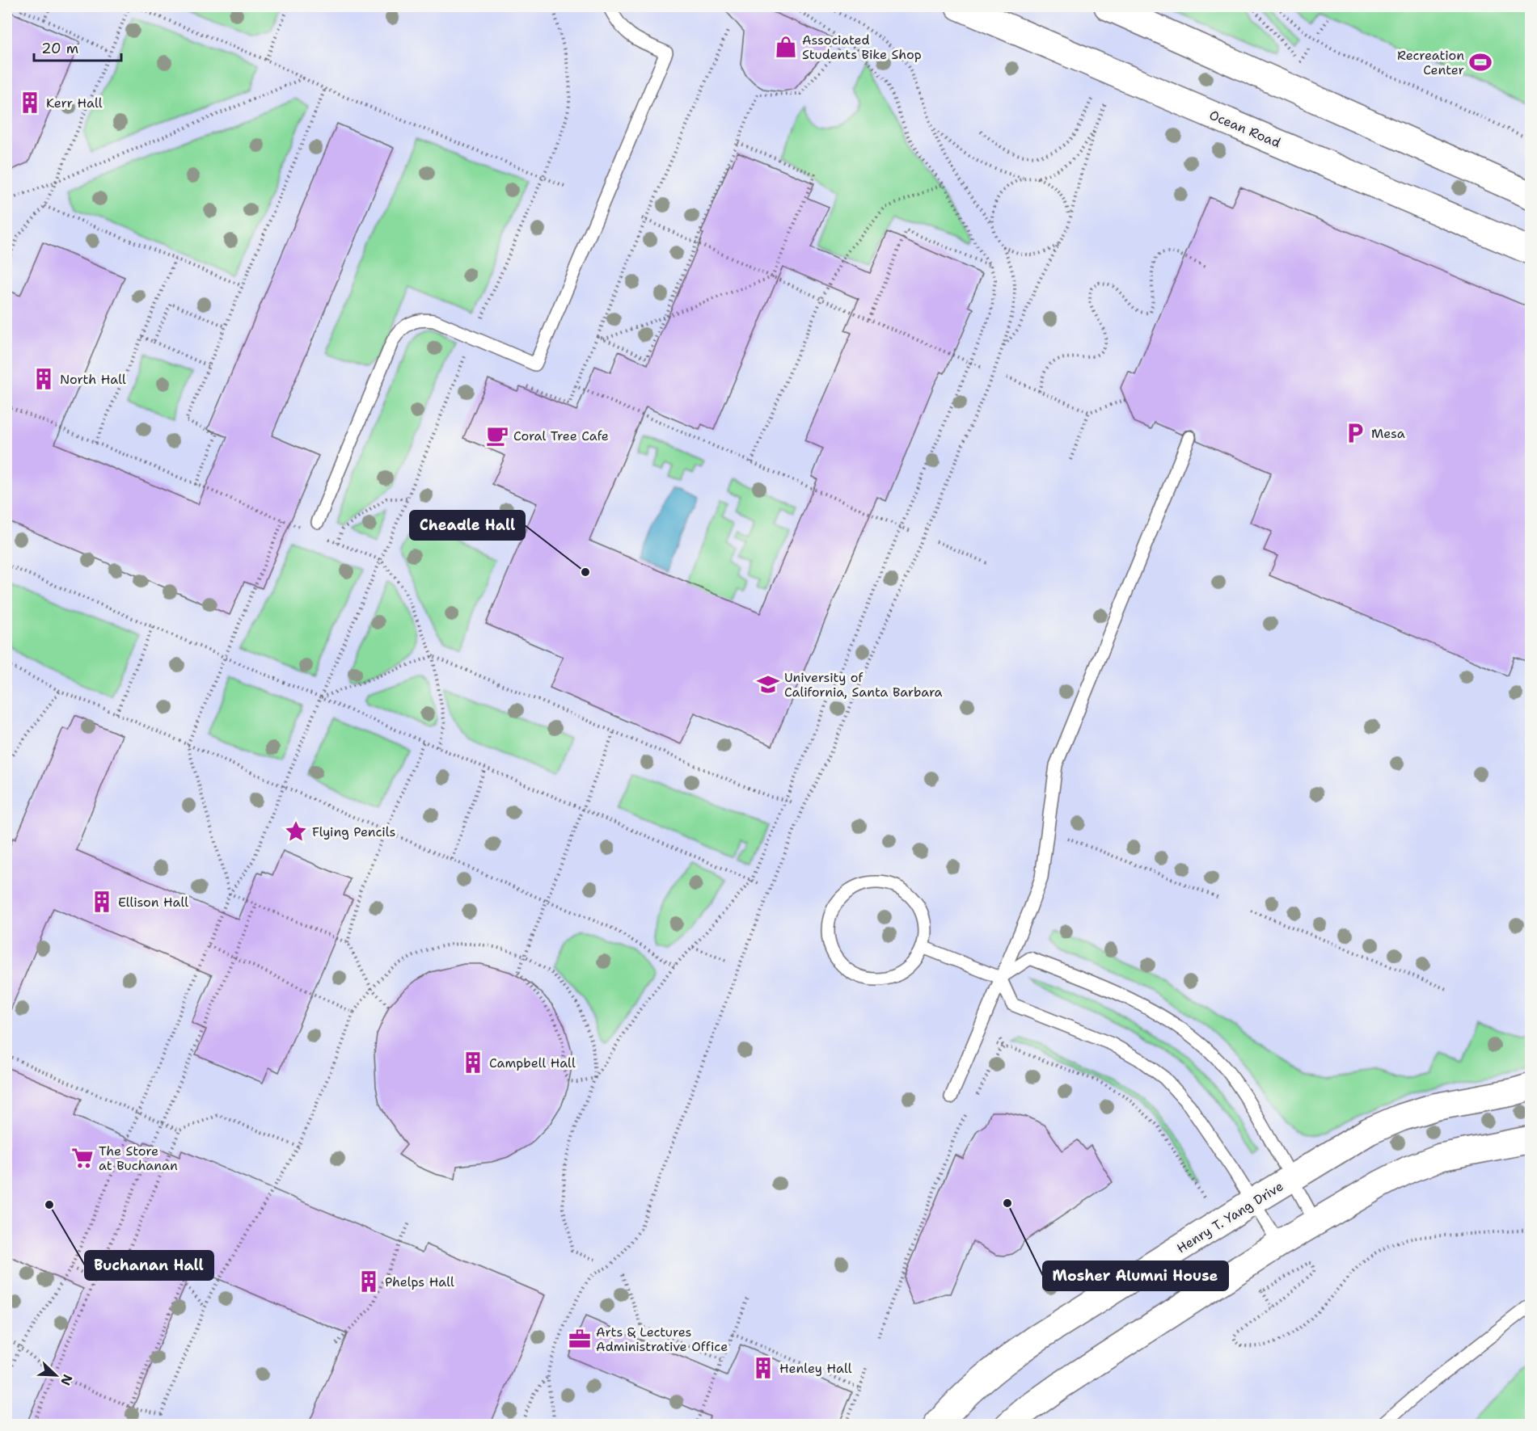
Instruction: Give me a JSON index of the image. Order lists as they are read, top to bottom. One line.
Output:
{"streets":{"main road":["Ocean Road","Henry T. Yang Drive"]},"places":{"shop":["Associated Students Bike Shop"],"sports":["Recreation Center"],"building":["Kerr Hall","North Hall","Ellison Hall","Campbell Hall","Phelps Hall","Henley Hall"],"parking":["Mesa"],"cafe":["Coral Tree Cafe"],"other":["Cheadle Hall","Mosher Alumni House","Buchanan Hall"],"school or university":["University of California, Santa Barbara"],"place":["Flying Pencils"],"supermarket":["The Store at Buchanan"],"office":["Arts & Lectures Administrative Office"]},"scale_bar":"20 m","north":"bottom right"}
